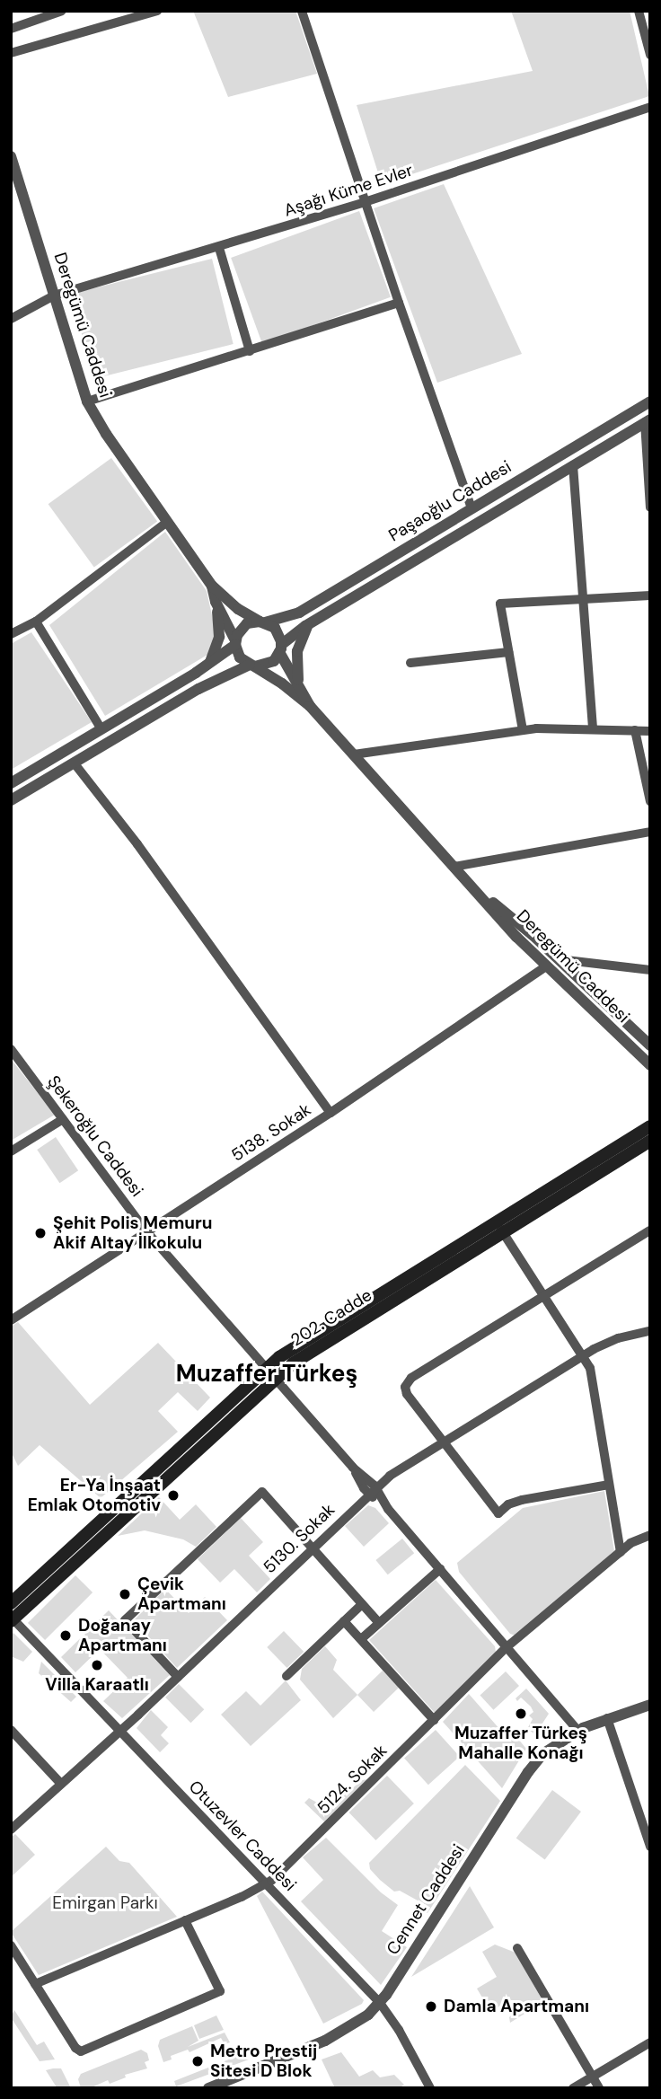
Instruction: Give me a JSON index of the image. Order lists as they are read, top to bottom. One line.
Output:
{"streets":{"main road":["202. Cadde"],"street":["Aşağı Küme Evler","Deregümü Caddesi","Paşaoğlu Caddesi","5138. Sokak","Şekeroğlu Caddesi","5130. Sokak","5124. Sokak","Otuzevler Caddesi","Cennet Caddesi"]},"crossings":[["Aşağı Küme Evler","Deregümü Caddesi"],["Deregümü Caddesi","Paşaoğlu Caddesi"],["Deregümü Caddesi","5138. Sokak"],["5138. Sokak","Şekeroğlu Caddesi"],["Şekeroğlu Caddesi","202. Cadde"],["Şekeroğlu Caddesi","5130. Sokak"],["Şekeroğlu Caddesi","5124. Sokak"],["Şekeroğlu Caddesi","Cennet Caddesi"],["202. Cadde","Otuzevler Caddesi"],["5130. Sokak","Otuzevler Caddesi"],["5124. Sokak","Otuzevler Caddesi"],["Otuzevler Caddesi","Cennet Caddesi"]],"districts":["Muzaffer Türkeş"],"parks":["Emirgan Parkı"],"places":["Şehit Polis Memuru Akif Altay İlkokulu","Er-Ya İnşaat Emlak Otomotiv","Çevik Apartmanı","Doğanay Apartmanı","Villa Karaatlı","Muzaffer Türkeş Mahalle Konağı","Damla Apartmanı","Metro Prestij Sitesi D Blok"]}
